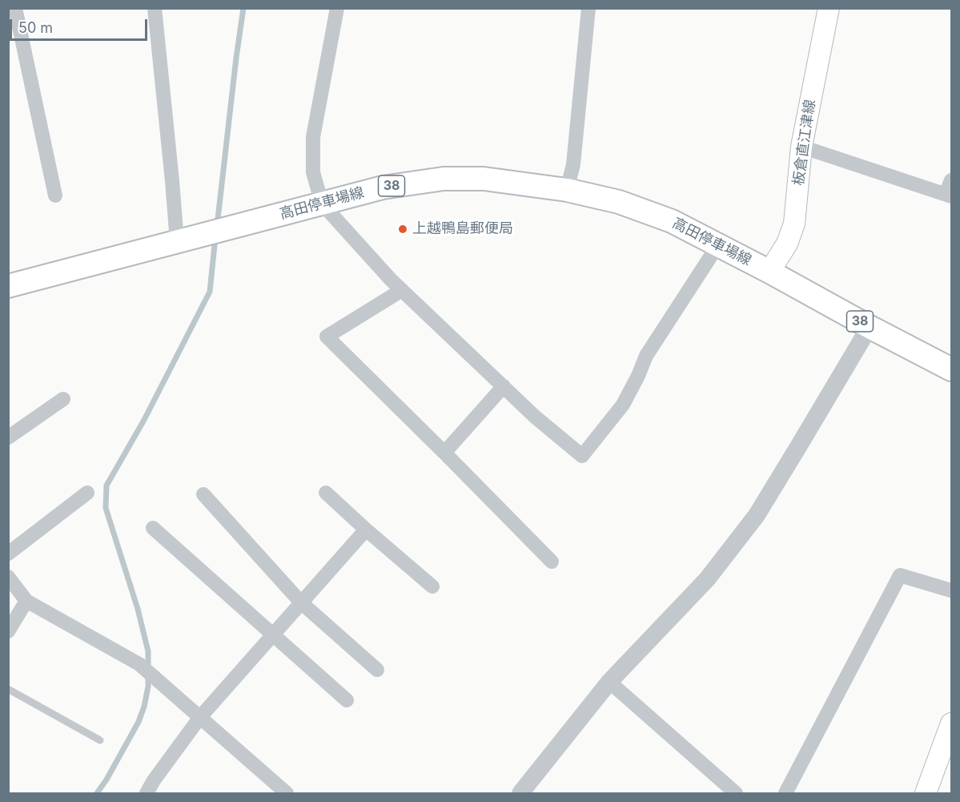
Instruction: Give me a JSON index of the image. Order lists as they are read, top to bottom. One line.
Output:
{"streets":{"main road":["板倉直江津線","38","高田停車場線"]},"crossings":[["板倉直江津線","38"],["板倉直江津線","高田停車場線"],["38","高田停車場線"]],"places":["上越鴨島郵便局"],"scale_bar":"50 m"}
